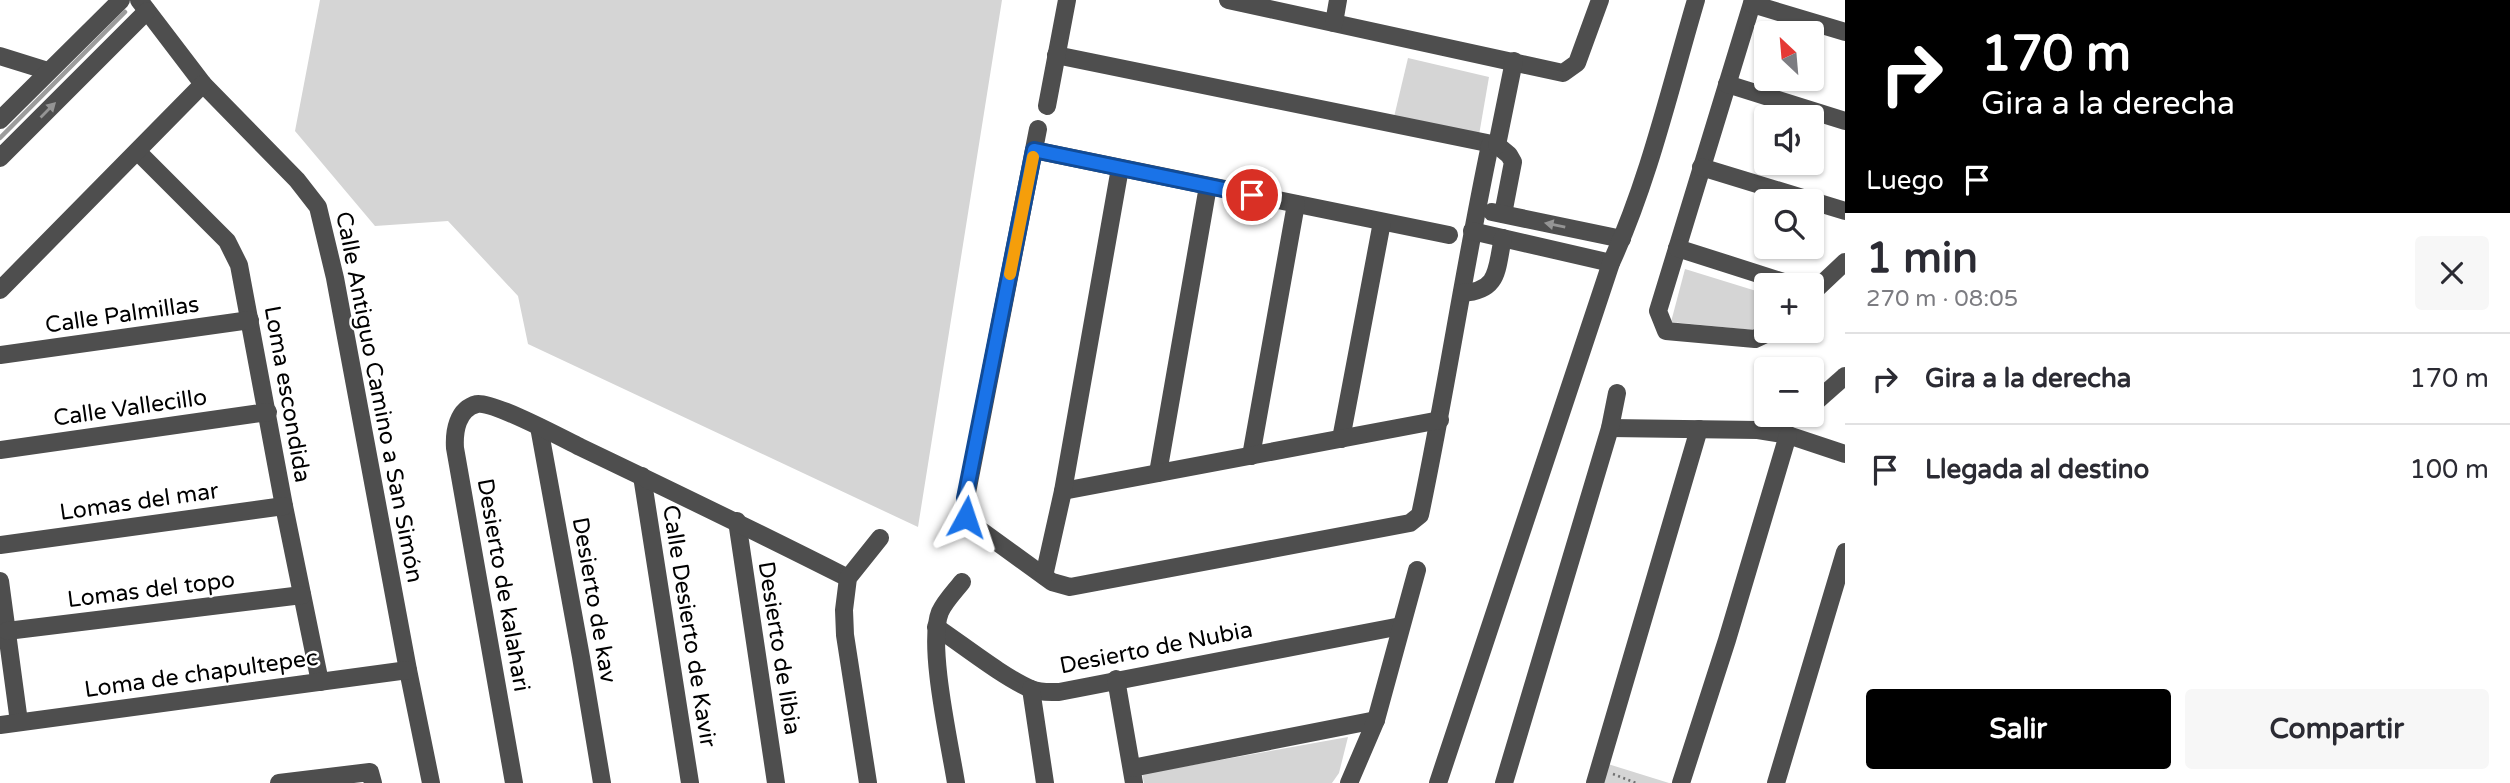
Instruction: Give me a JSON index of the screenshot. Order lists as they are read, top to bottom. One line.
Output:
{"streets":{"street":["Calle Palmillas","Loma escondida","Calle Antiguo Camino a San Simón","Calle Vallecillo","Lomas del mar","Desierto de kalahari","Lomas del topo","Desierto de kav","Calle Desierto de Kavir","Desierto de Nubia","Desierto de libia","Loma de chapultepec"]},"crossings":[["Calle Palmillas","Loma escondida"],["Loma escondida","Calle Vallecillo"],["Loma escondida","Lomas del mar"],["Loma escondida","Lomas del topo"],["Loma escondida","Loma de chapultepec"],["Calle Antiguo Camino a San Simón","Loma de chapultepec"],["Desierto de kalahari","Desierto de kav"]],"north":"top left","page":{"turn":["170 m","Gira a la derecha"],"map_buttons":["+","−"],"then":"Luego","heading":["1 min","270 m · 08:05"],"list":[{"name":"Gira a la derecha","value":"170 m"},{"name":"Llegada al destino","value":"100 m"}],"buttons":["Salir","Compartir"]}}
